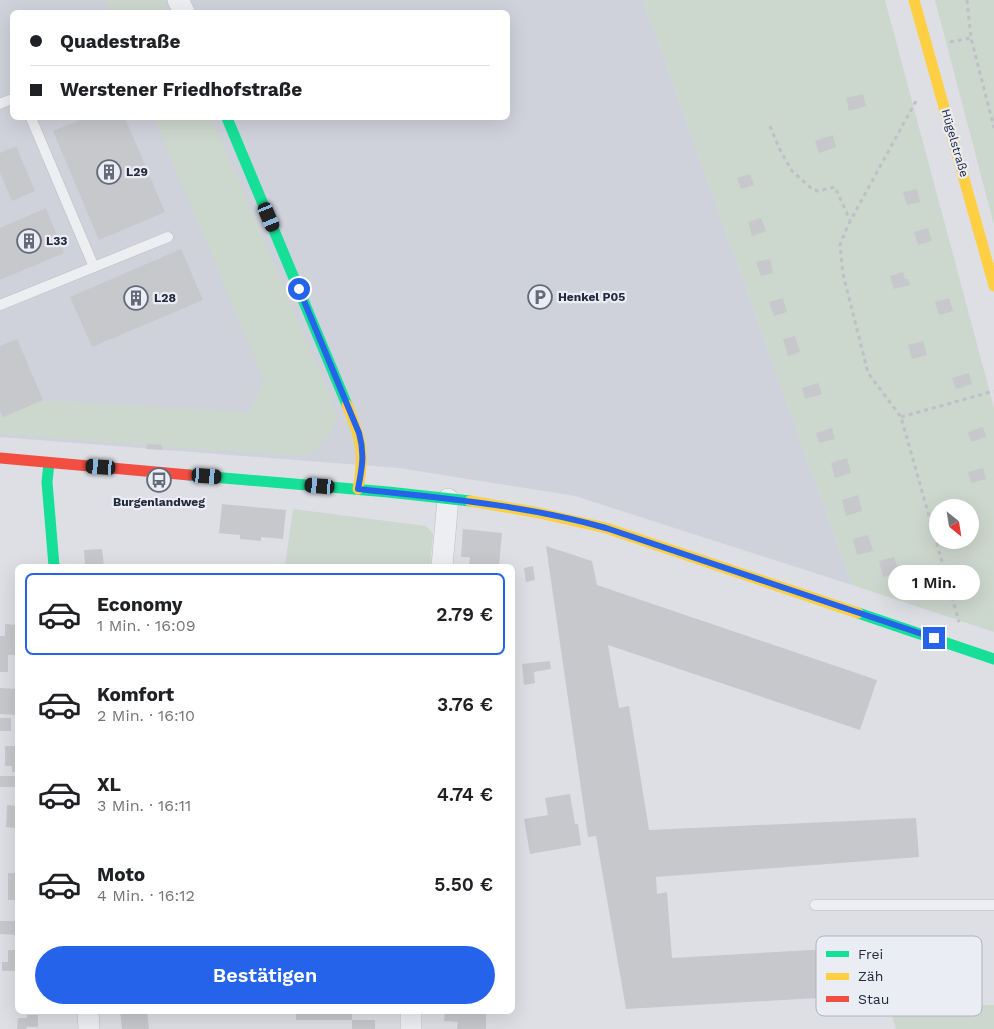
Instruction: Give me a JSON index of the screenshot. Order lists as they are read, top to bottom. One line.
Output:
{"streets":{"street":["Hügelstraße"]},"places":{"building":["L29","L33","L28"],"parking":["Henkel P05"],"bus stop":["Burgenlandweg"]},"legend":["Frei","Zäh","Stau"],"north":"bottom right","page":{"banner":["Quadestraße","Werstener Friedhofstraße"],"bubble":"1 Min.","list":[{"name":"Economy","note":"1 Min. · 16:09","value":"2.79 €"},{"name":"Komfort","note":"2 Min. · 16:10","value":"3.76 €"},{"name":"XL","note":"3 Min. · 16:11","value":"4.74 €"},{"name":"Moto","note":"4 Min. · 16:12","value":"5.50 €"}],"buttons":"Bestätigen"}}
